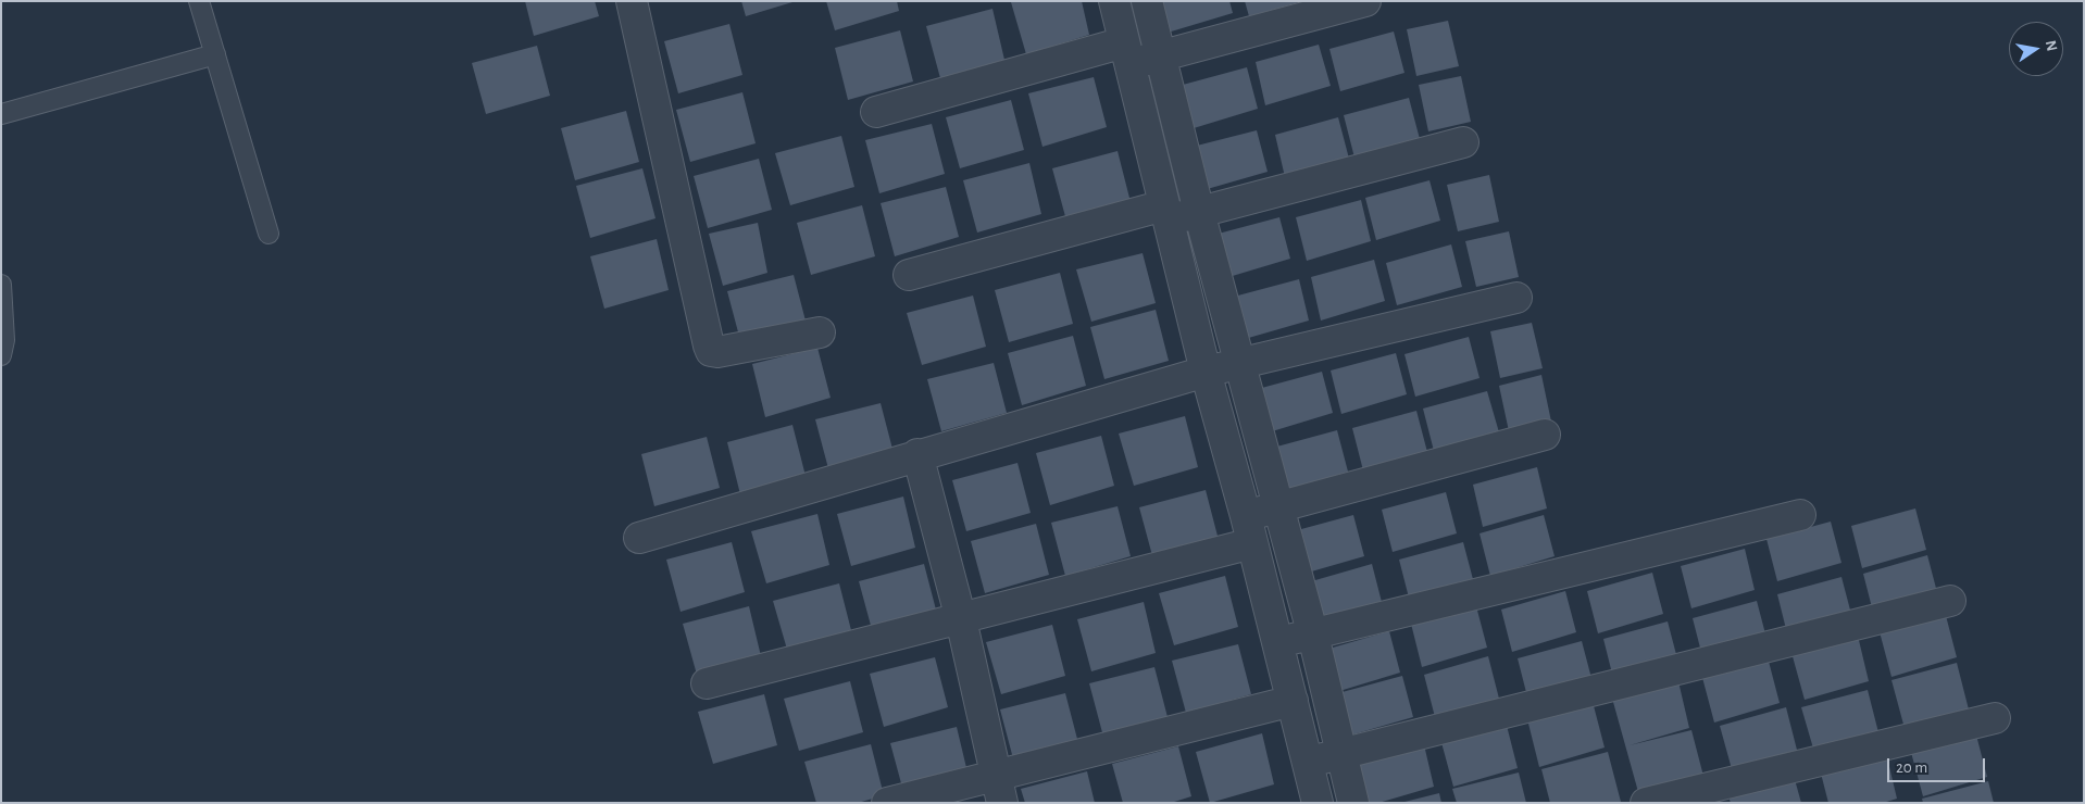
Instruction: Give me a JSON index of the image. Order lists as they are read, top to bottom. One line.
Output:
{"scale_bar":"20 m","north":"right"}
